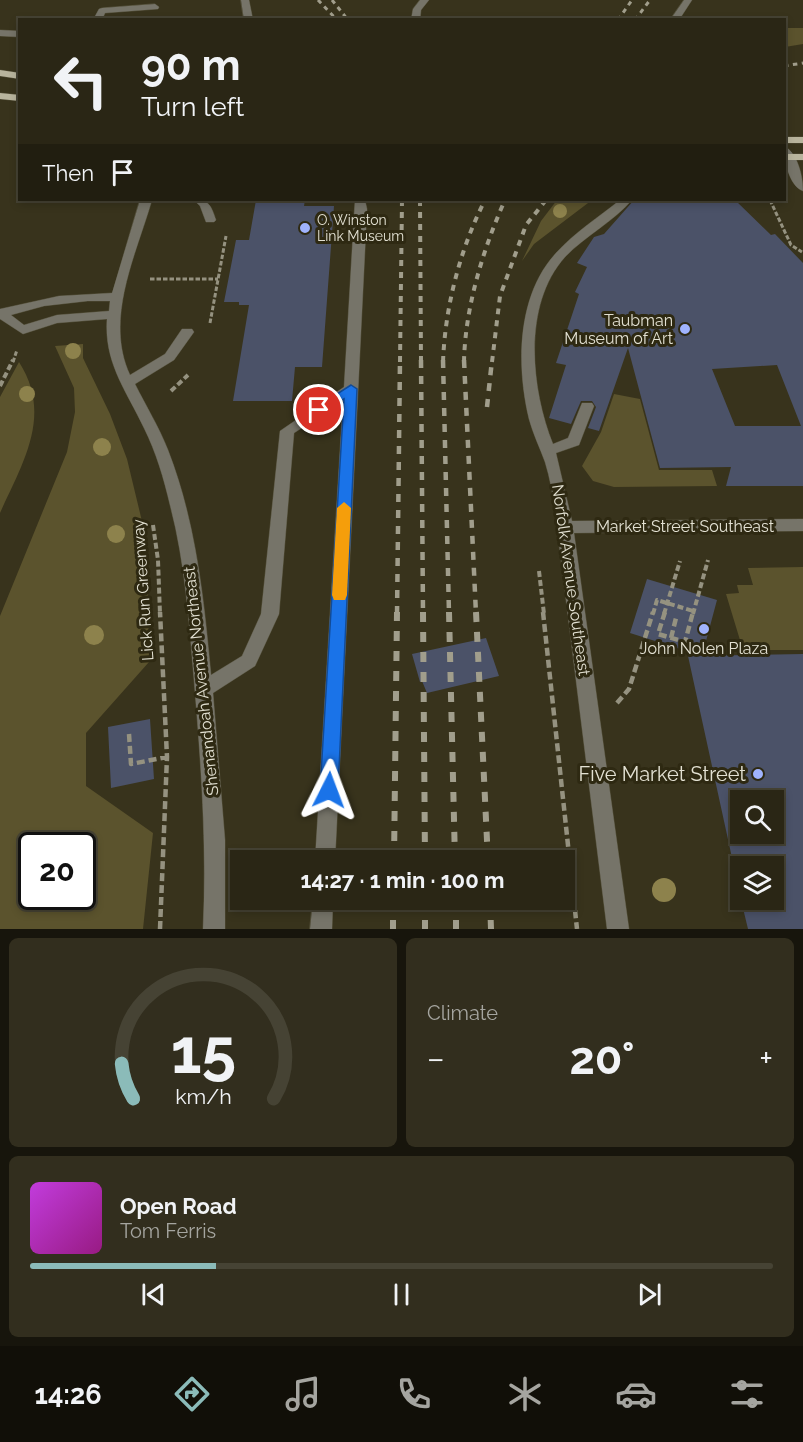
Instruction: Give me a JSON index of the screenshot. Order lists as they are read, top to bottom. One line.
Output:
{"streets":{"street":["Market Street Southeast","Norfolk Avenue Southeast","Shenandoah Avenue Northeast"],"path":["Lick Run Greenway"]},"crossings":[["Market Street Southeast","Norfolk Avenue Southeast"]],"places":["O. Winston Link Museum","Taubman Museum of Art","John Nolen Plaza","Five Market Street"],"page":{"turn":["90 m","Turn left"],"then":"Then","limit":"20","trip":"14:27 · 1 min · 100 m","tile":"Climate","heat":["−","20°","+"],"song":["Open Road","Tom Ferris"],"tabs":"14:26","gauge":["15","km/h"]}}
